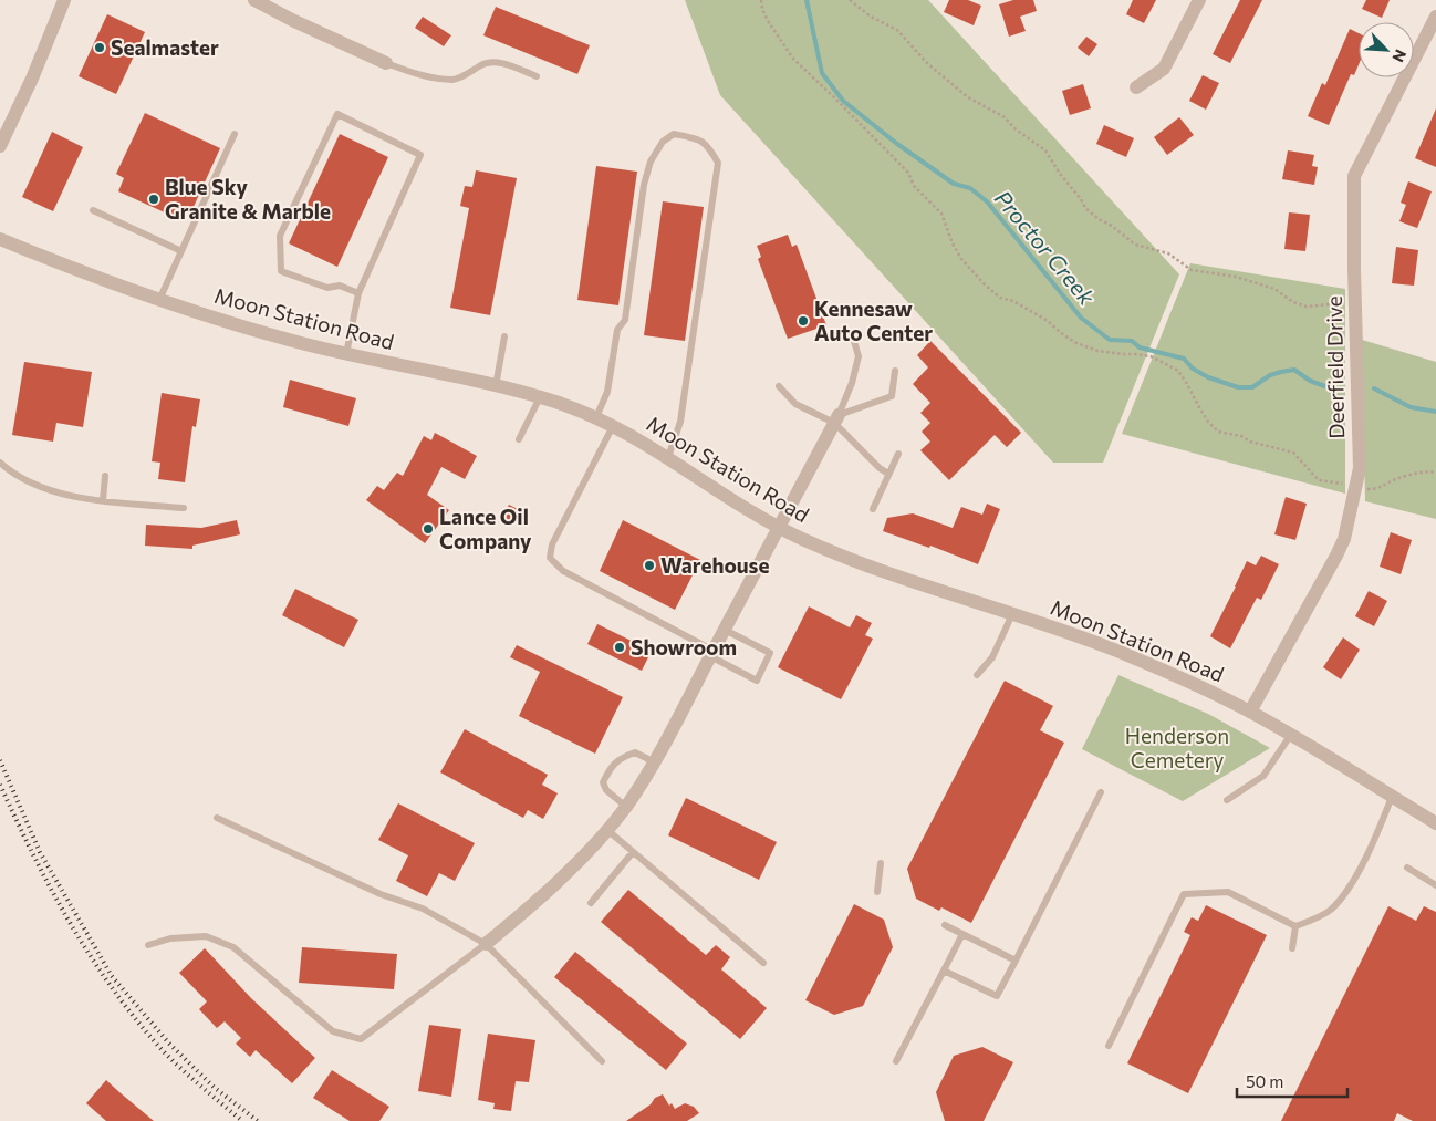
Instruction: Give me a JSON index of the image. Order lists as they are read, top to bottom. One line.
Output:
{"streets":{"street":["Moon Station Road","Deerfield Drive"]},"crossings":[["Moon Station Road","Deerfield Drive"]],"water":["Proctor Creek"],"parks":["Henderson Cemetery"],"places":["Sealmaster","Blue Sky Granite & Marble","Kennesaw Auto Center","Lance Oil Company","Warehouse","Showroom"],"scale_bar":"50 m","north":"bottom right"}
